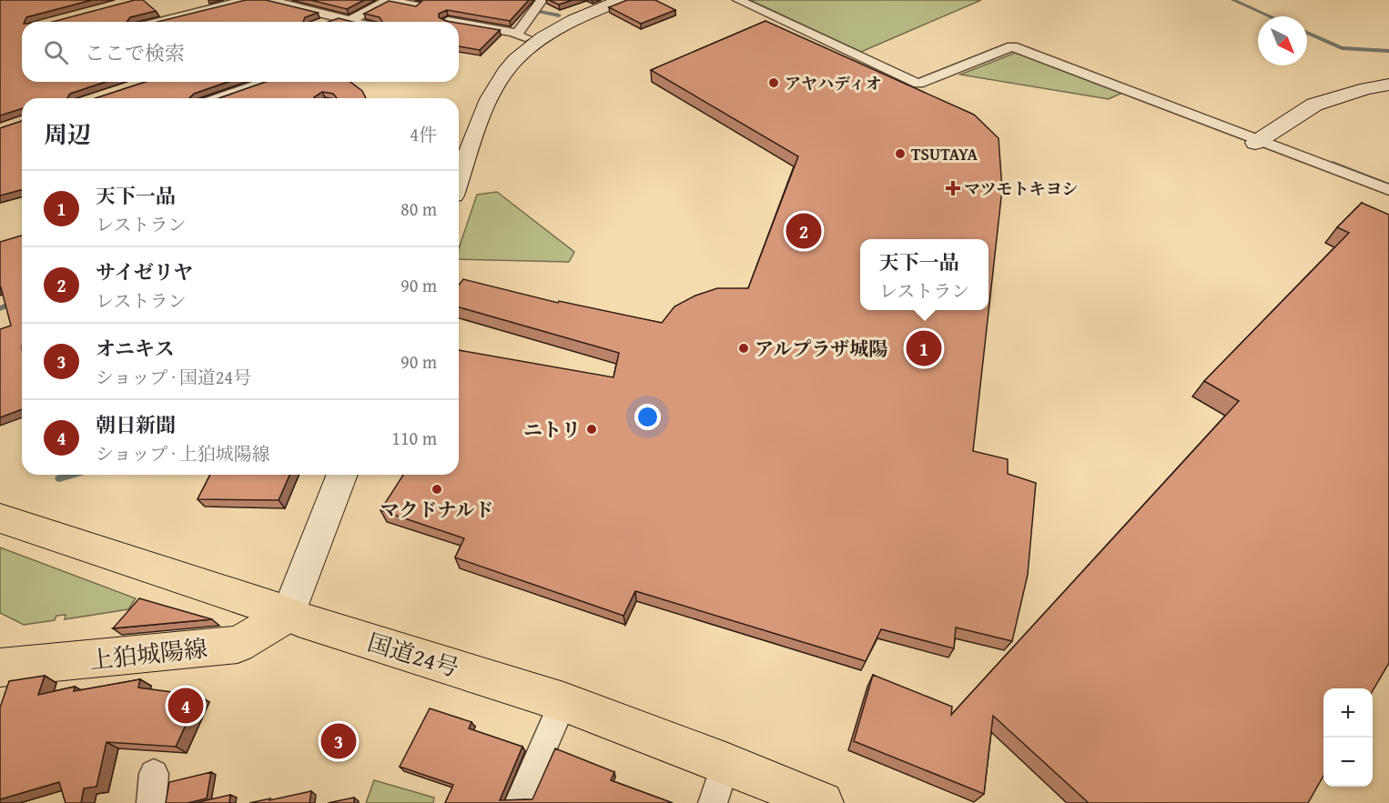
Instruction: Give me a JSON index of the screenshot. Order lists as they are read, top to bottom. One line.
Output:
{"streets":{"main road":["上狛城陽線","国道24号"]},"crossings":[["上狛城陽線","国道24号"]],"places":{"other":["アヤハディオ","TSUTAYA","アルプラザ城陽","ニトリ","マクドナルド"],"health":["マツモトキヨシ"]},"north":"bottom right","page":{"search":"ここで検索","heading":["周辺","4件"],"list":[{"mark":"1","name":"天下一品","note":"レストラン","value":"80 m"},{"mark":"2","name":"サイゼリヤ","note":"レストラン","value":"90 m"},{"mark":"3","name":"オニキス","note":"ショップ · 国道24号","value":"90 m"},{"mark":"4","name":"朝日新聞","note":"ショップ · 上狛城陽線","value":"110 m"}],"pins":["2","1","4","3"],"popup":["天下一品","レストラン"],"map_buttons":["+","−"]}}
